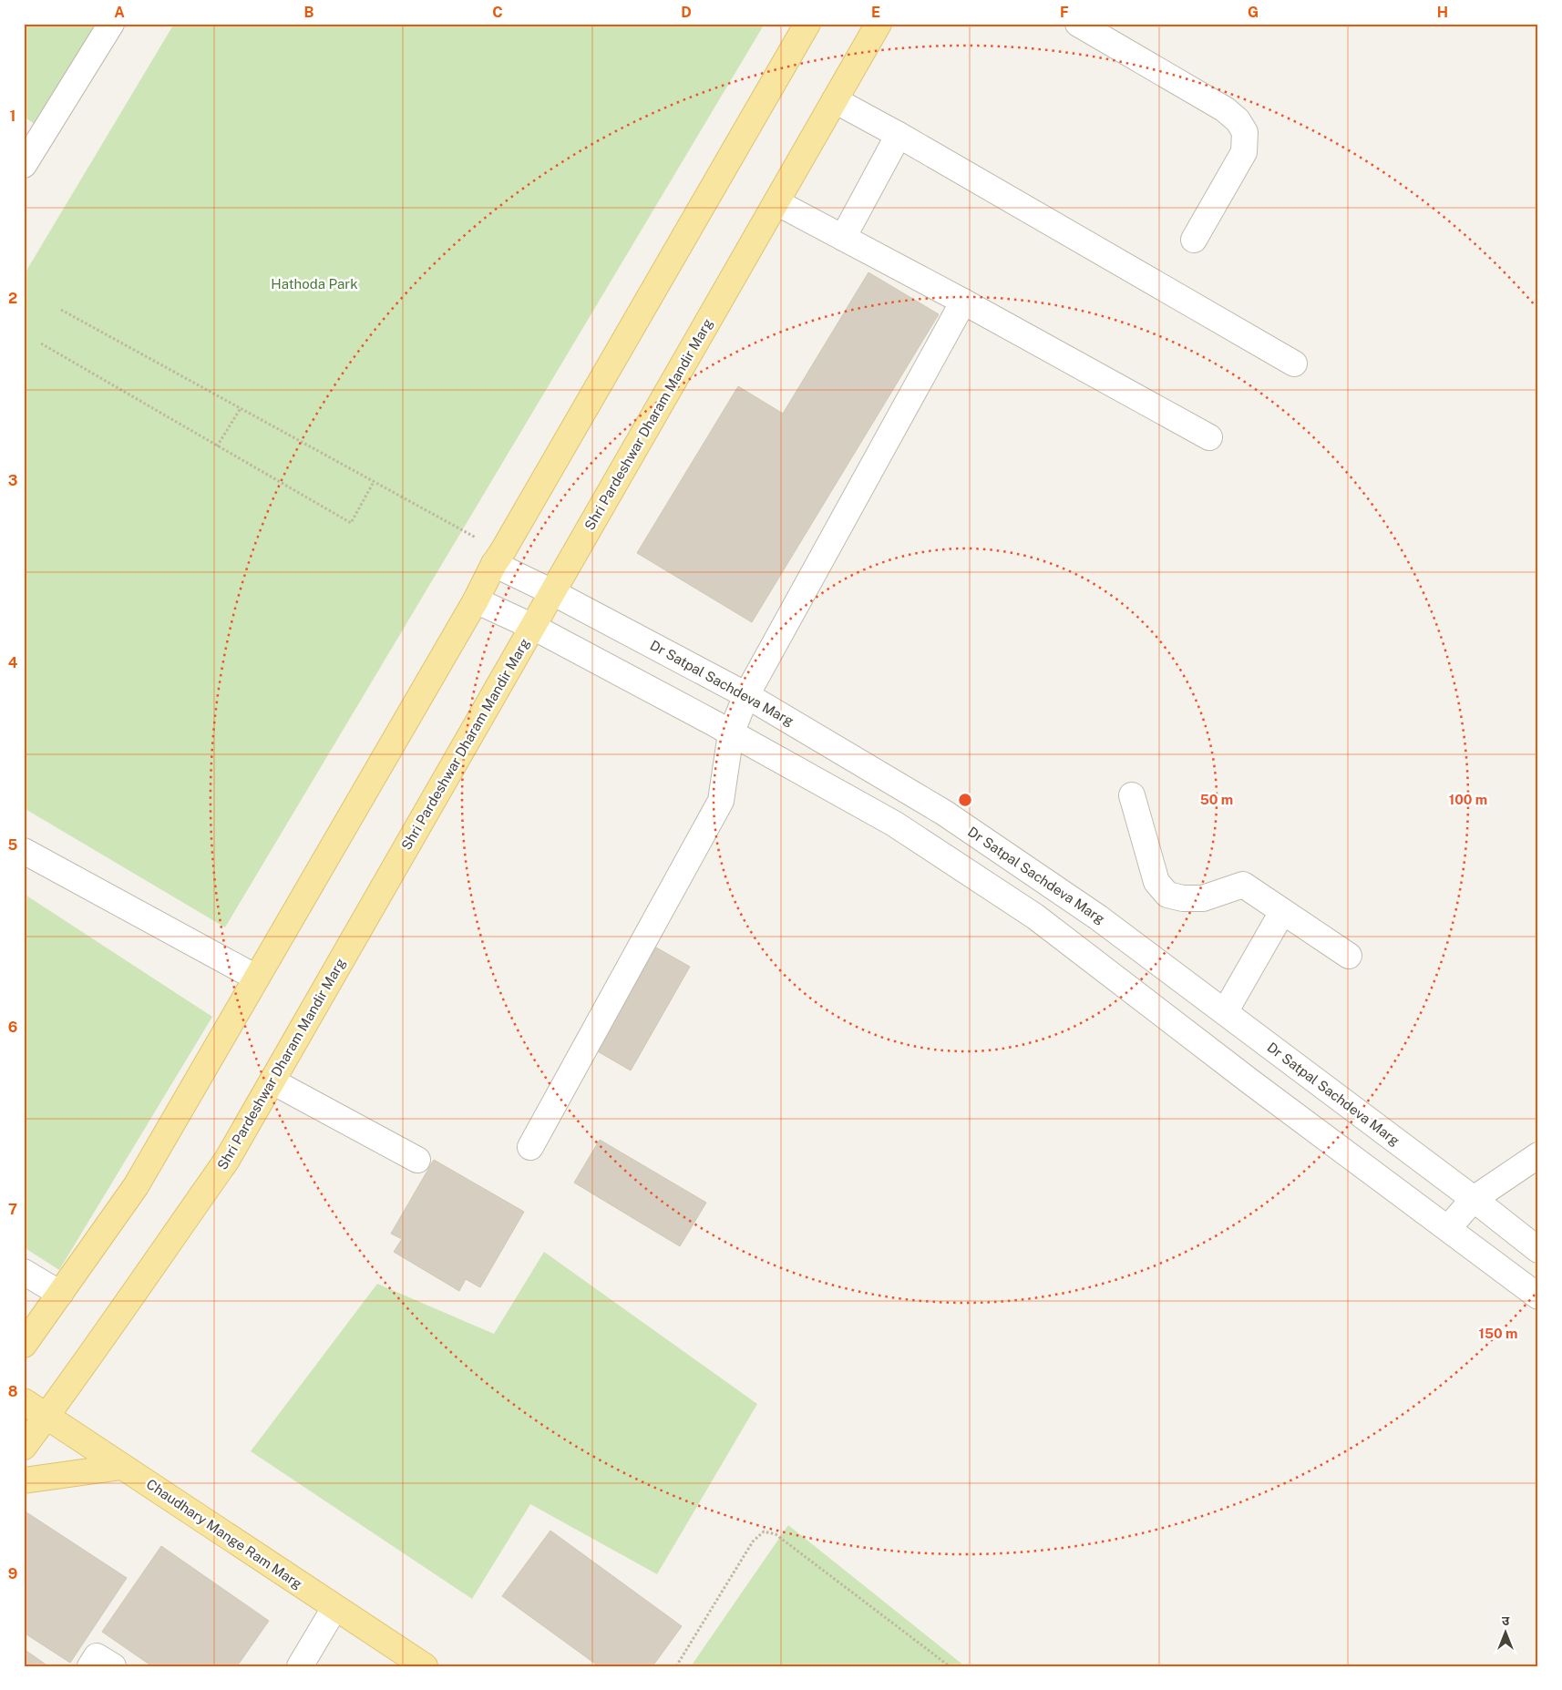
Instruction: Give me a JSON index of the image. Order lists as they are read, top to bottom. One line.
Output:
{"streets":{"main road":["Shri Pardeshwar Dharam Mandir Marg","Chaudhary Mange Ram Marg"],"street":["Dr Satpal Sachdeva Marg"]},"crossings":[["Shri Pardeshwar Dharam Mandir Marg","Dr Satpal Sachdeva Marg"],["Shri Pardeshwar Dharam Mandir Marg","Chaudhary Mange Ram Marg"]],"parks":["Hathoda Park"],"north":"top","grid":{"columns":["A","B","C","D","E","F","G","H"],"rows":["1","2","3","4","5","6","7","8","9"]},"rings":["50 m","100 m","150 m"]}
